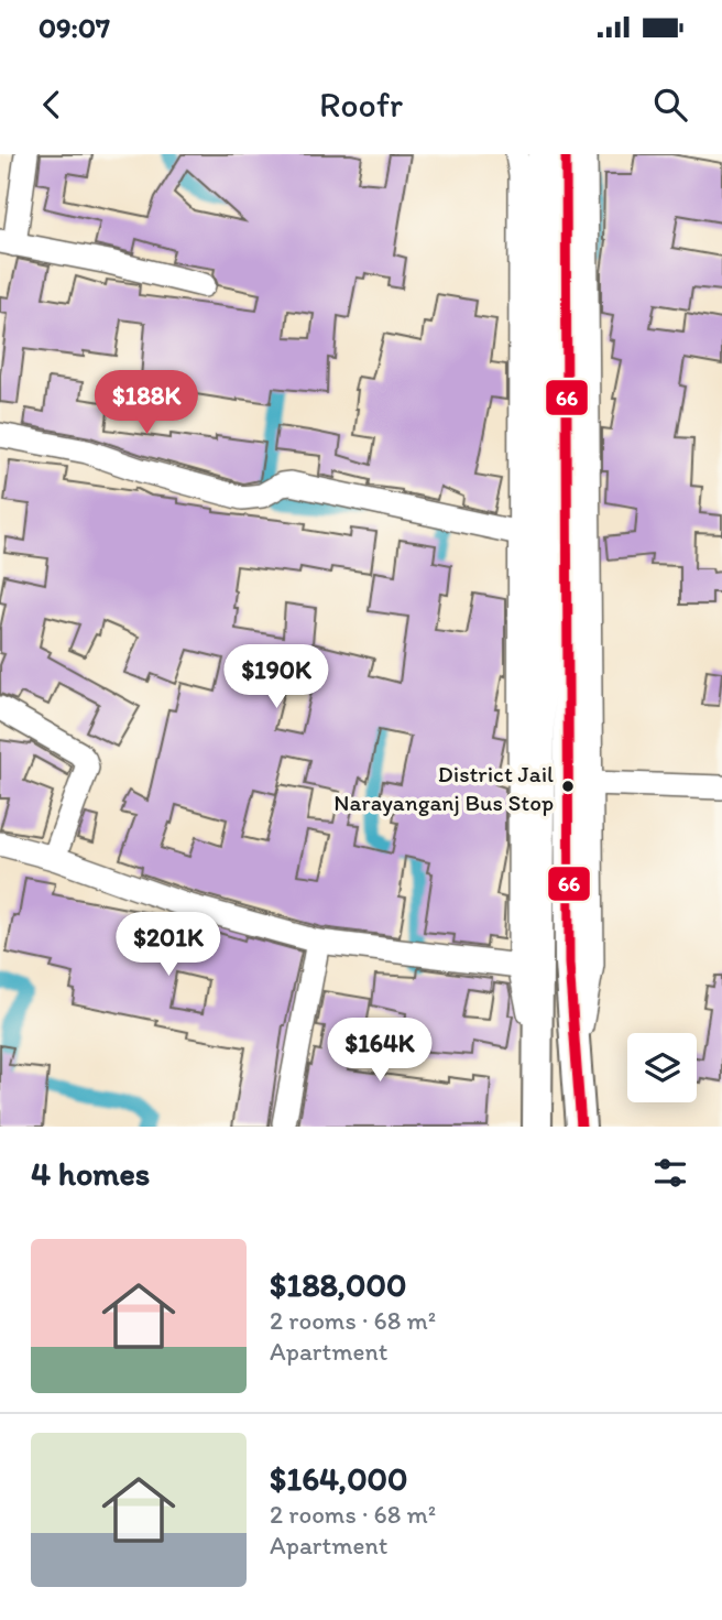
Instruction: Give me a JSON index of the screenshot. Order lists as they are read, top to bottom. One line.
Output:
{"places":["District Jail Narayanganj Bus Stop"],"lines":["transit line 66"],"page":{"status":"09:07","header":"Roofr","price":["$188K","$190K","$201K","$164K"],"heading":"4 homes","list":[{"name":"$188,000","note":"2 rooms · 68 m² · Apartment"},{"name":"$164,000","note":"2 rooms · 68 m² · Apartment"}]}}
